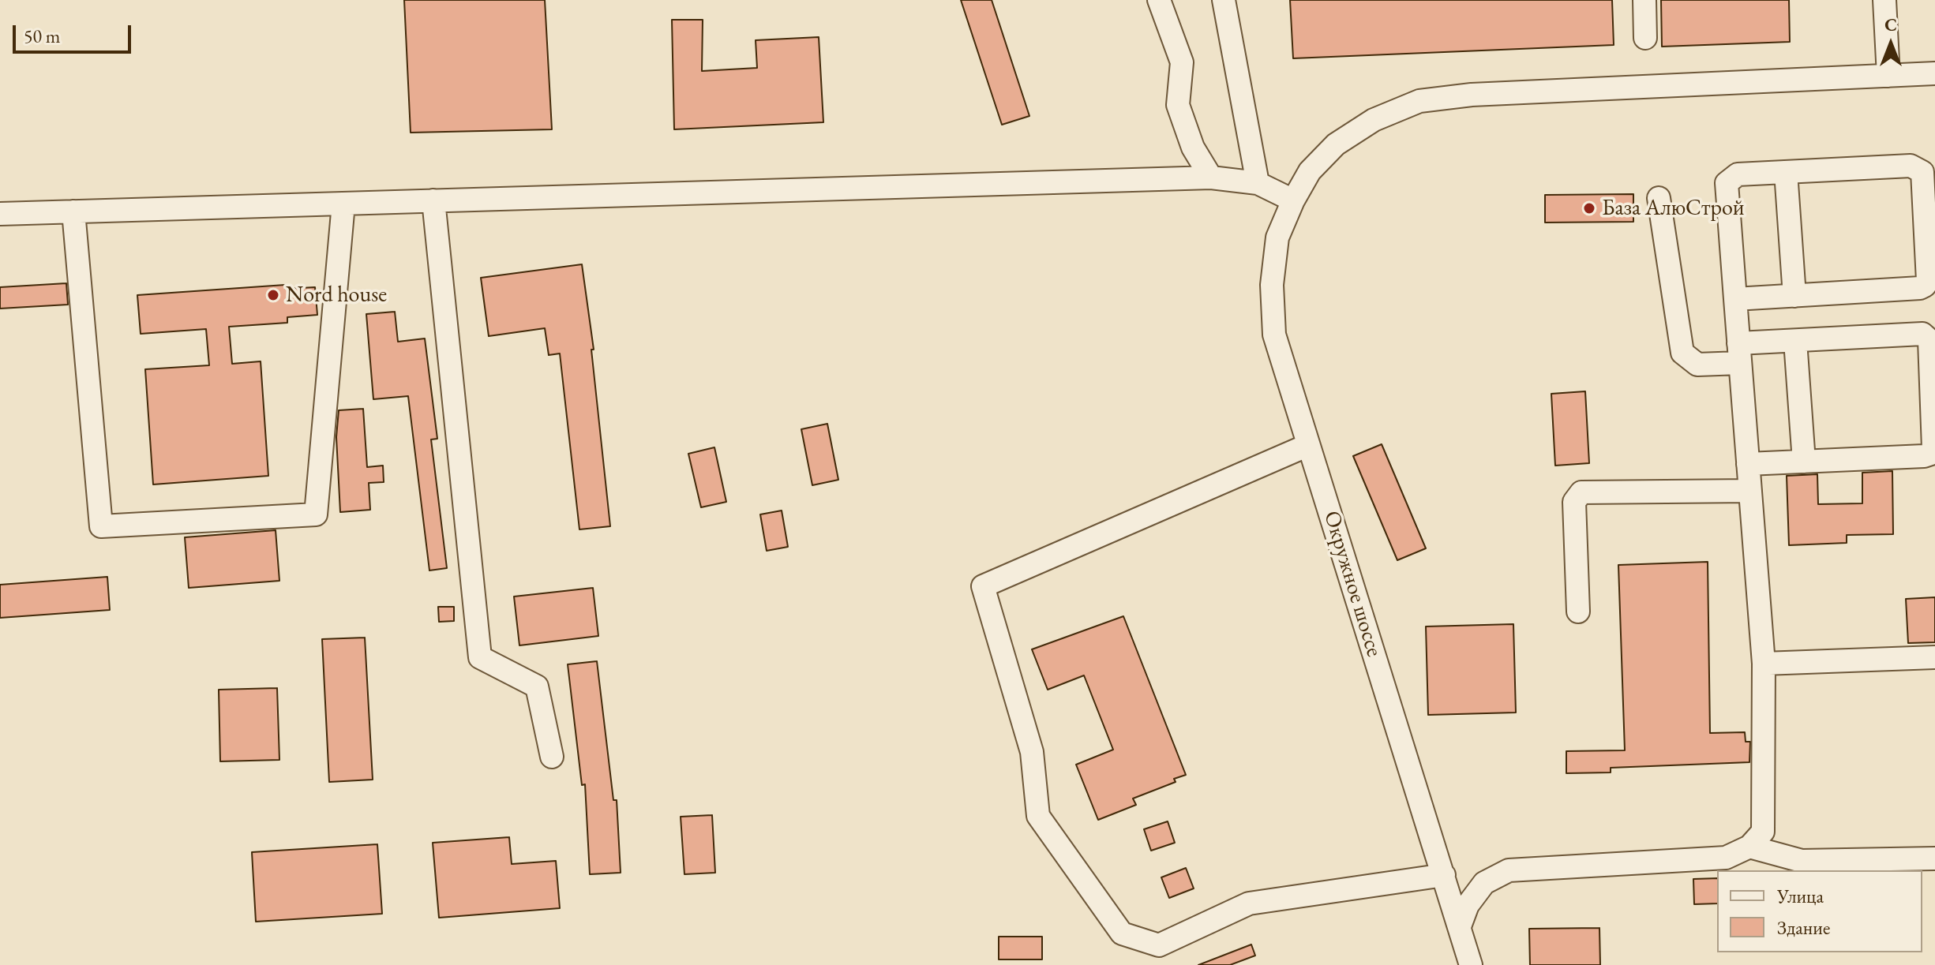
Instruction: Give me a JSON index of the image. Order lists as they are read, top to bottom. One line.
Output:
{"streets":{"street":["Окружное шоссе"]},"places":["База АлюСтрой","Nord house"],"legend":["Улица","Здание"],"scale_bar":"50 m","north":"top"}
